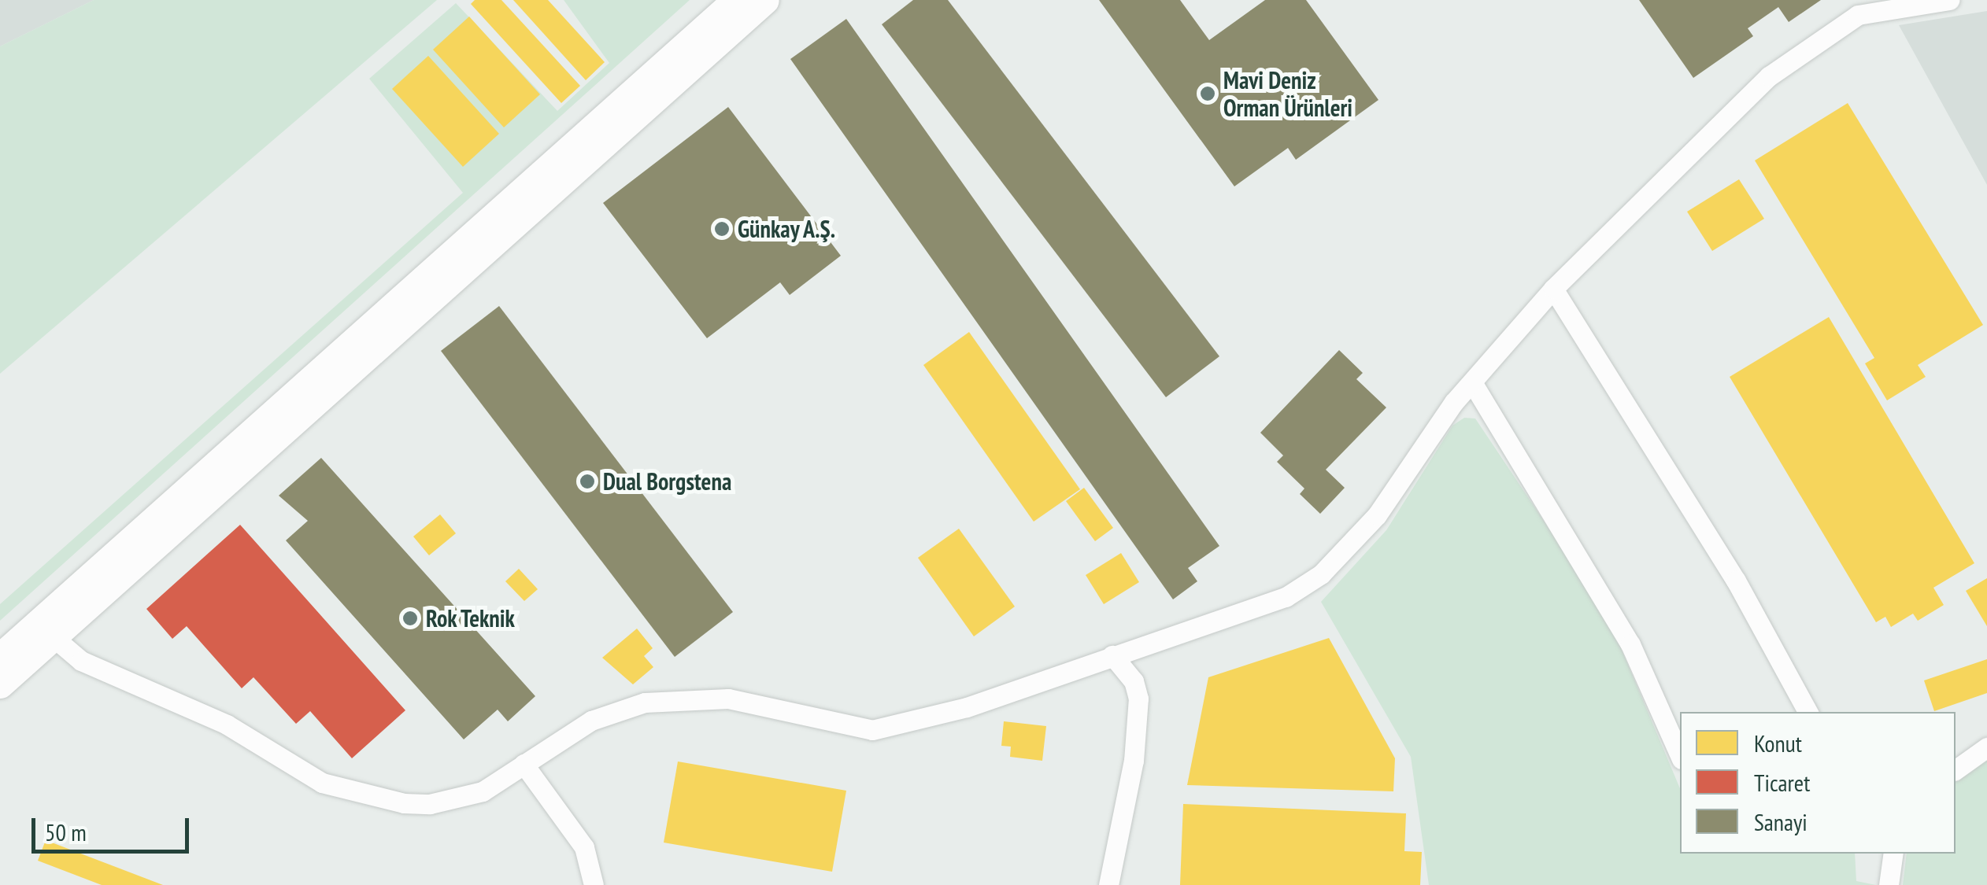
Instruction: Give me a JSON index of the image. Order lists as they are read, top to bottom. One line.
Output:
{"places":["Mavi Deniz Orman Ürünleri","Günkay A.Ş.","Dual Borgstena","Rok Teknik"],"legend":["Konut","Ticaret","Sanayi"],"scale_bar":"50 m"}
